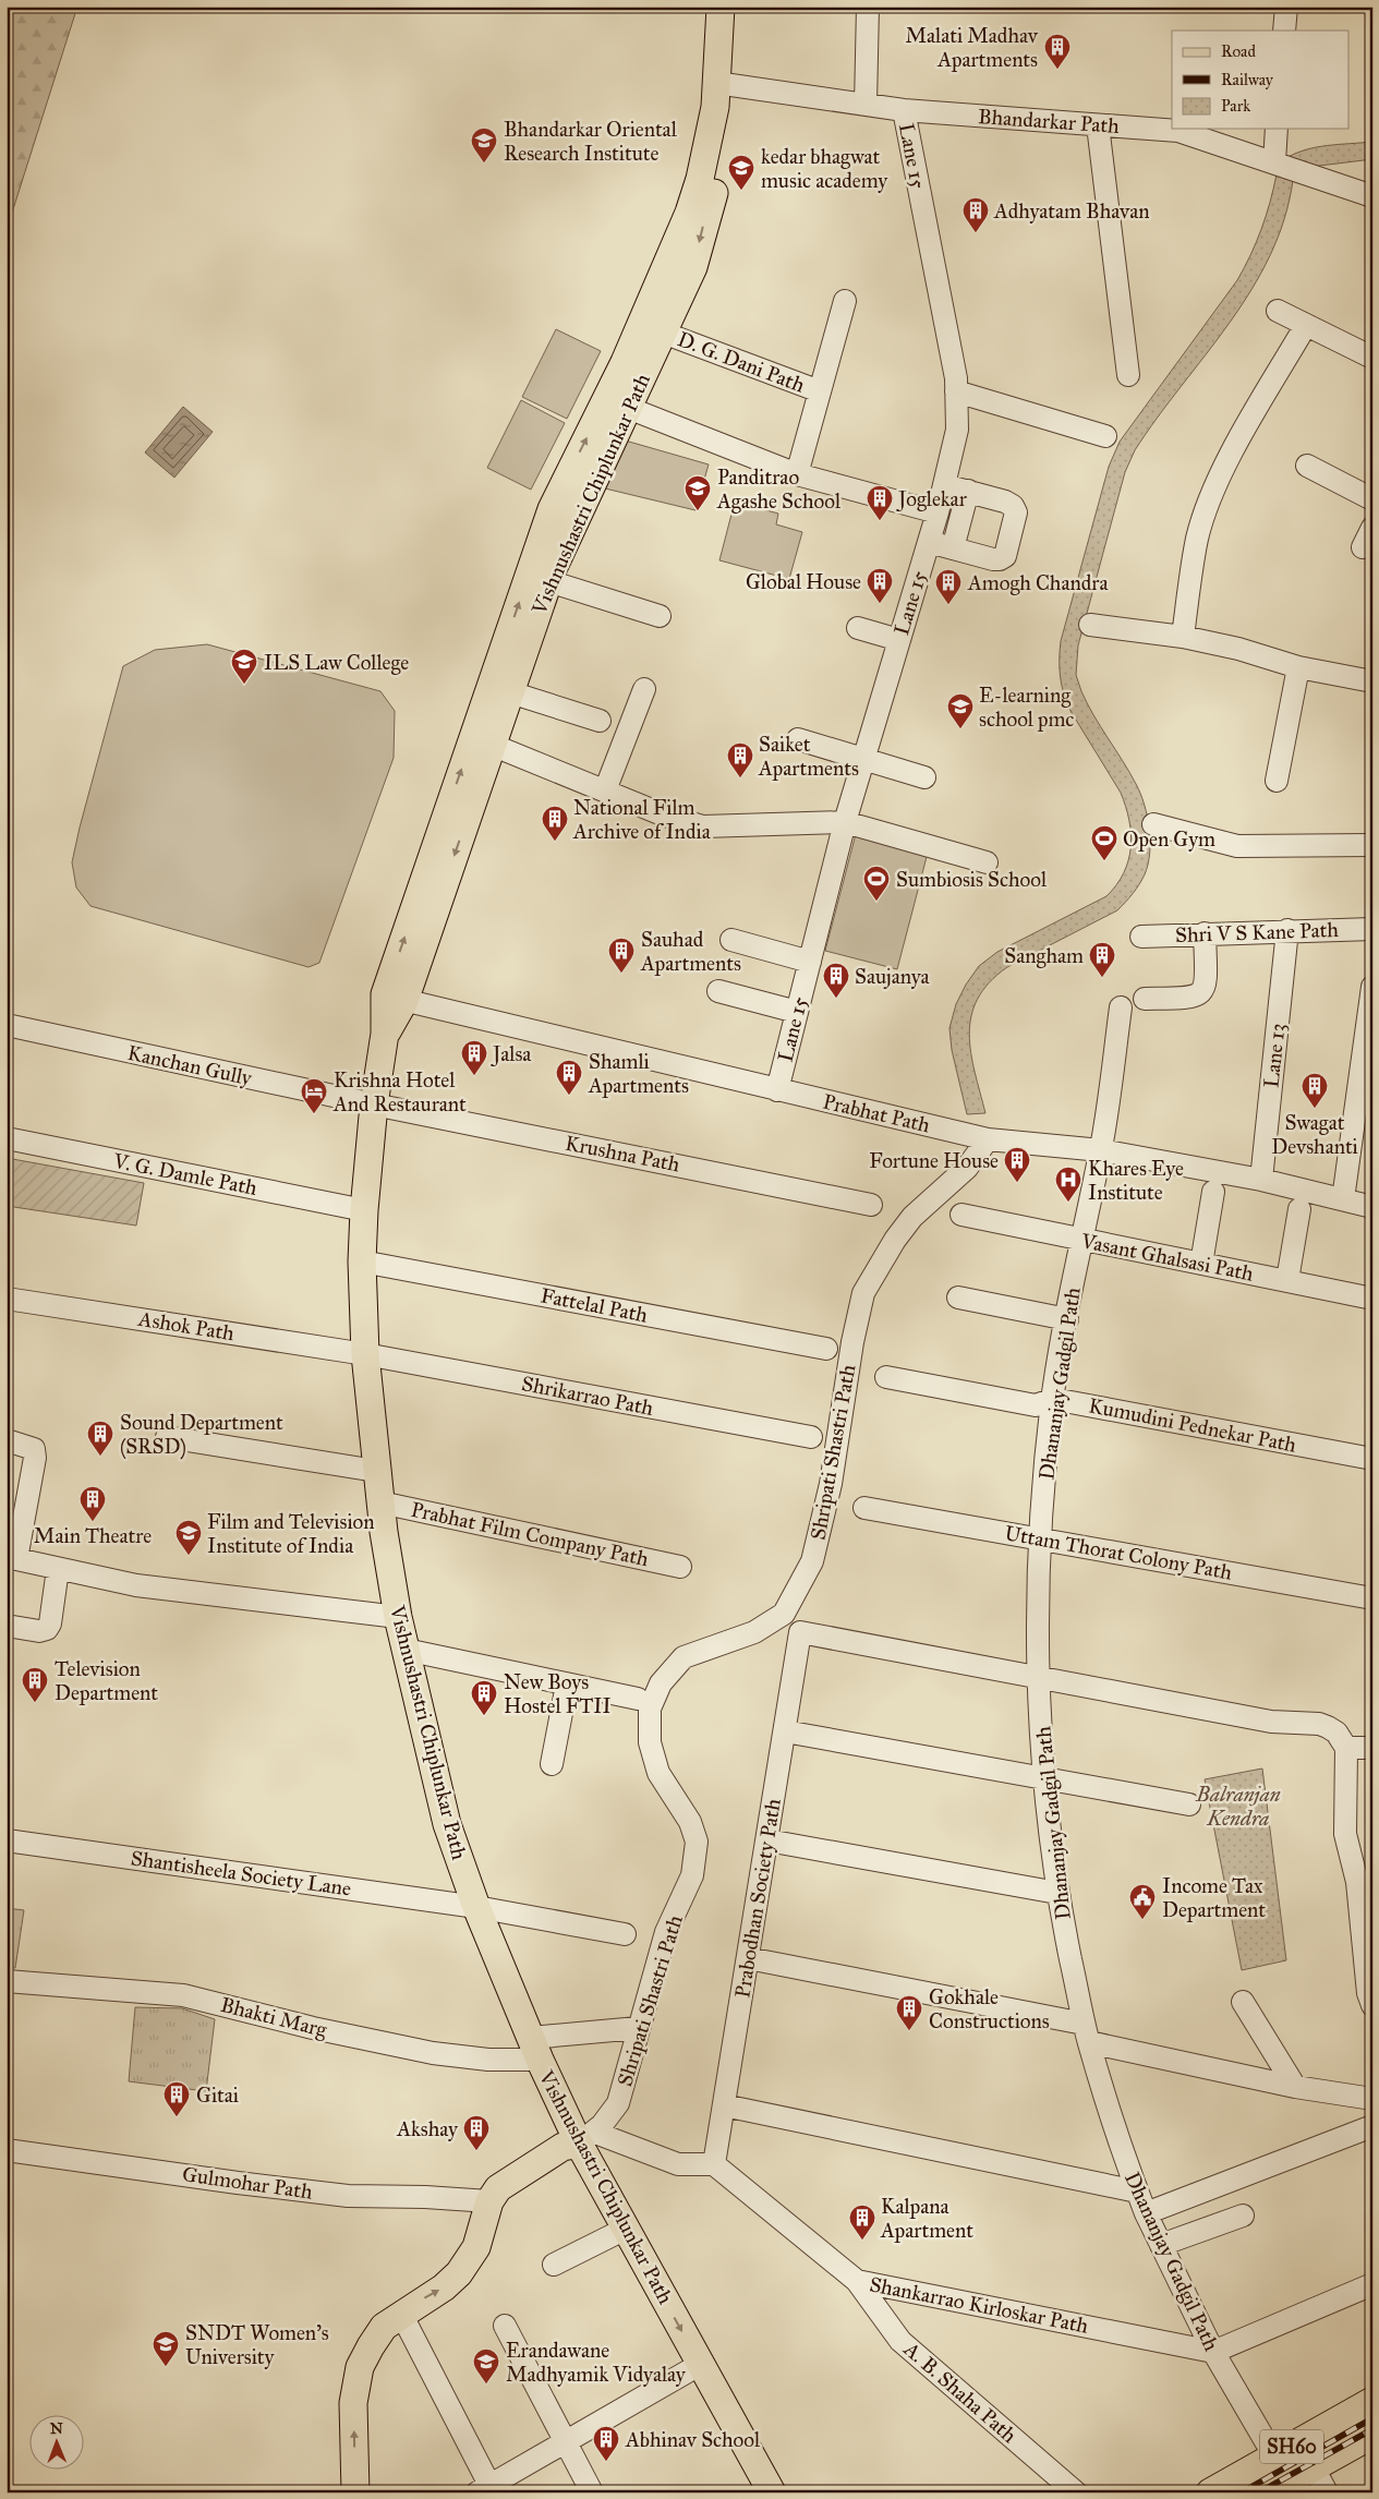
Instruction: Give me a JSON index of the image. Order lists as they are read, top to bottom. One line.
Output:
{"streets":{"main road":["Vishnushastri Chiplunkar Path","SH60"],"street":["Bhandarkar Path","Lane 15","D. G. Dani Path","Shri V S Kane Path","Lane 13","Kanchan Gully","Prabhat Path","Krushna Path","V. G. Damle Path","Vasant Ghalsasi Path","Fattelal Path","Ashok Path","Dhananjay Gadgil Path","Shrikarrao Path","Kumudini Pednekar Path","Shripati Shastri Path","Prabhat Film Company Path","Uttam Thorat Colony Path","Shantisheela Society Lane","Prabodhan Society Path","Bhakti Marg","Gulmohar Path","Shankarrao Kirloskar Path","A. B. Shaha Path"]},"crossings":[["Bhandarkar Path","Lane 15"],["Bhandarkar Path","Vishnushastri Chiplunkar Path"],["Lane 15","Prabhat Path"],["D. G. Dani Path","Vishnushastri Chiplunkar Path"],["Vishnushastri Chiplunkar Path","Kanchan Gully"],["Vishnushastri Chiplunkar Path","Prabhat Path"],["Vishnushastri Chiplunkar Path","Krushna Path"],["Vishnushastri Chiplunkar Path","V. G. Damle Path"],["Vishnushastri Chiplunkar Path","Fattelal Path"],["Vishnushastri Chiplunkar Path","Ashok Path"],["Vishnushastri Chiplunkar Path","Shrikarrao Path"],["Vishnushastri Chiplunkar Path","Shripati Shastri Path"],["Vishnushastri Chiplunkar Path","Prabhat Film Company Path"],["Vishnushastri Chiplunkar Path","Shantisheela Society Lane"],["Vishnushastri Chiplunkar Path","Bhakti Marg"],["Shri V S Kane Path","Lane 13"],["Lane 13","Prabhat Path"],["Kanchan Gully","Krushna Path"],["Prabhat Path","Dhananjay Gadgil Path"],["Prabhat Path","Shripati Shastri Path"],["Vasant Ghalsasi Path","Dhananjay Gadgil Path"],["Ashok Path","Shrikarrao Path"],["Dhananjay Gadgil Path","Kumudini Pednekar Path"],["Dhananjay Gadgil Path","Uttam Thorat Colony Path"],["Dhananjay Gadgil Path","Prabodhan Society Path"],["Dhananjay Gadgil Path","Shankarrao Kirloskar Path"],["Dhananjay Gadgil Path","SH60"],["Shripati Shastri Path","Bhakti Marg"],["Prabodhan Society Path","Shankarrao Kirloskar Path"],["Shankarrao Kirloskar Path","A. B. Shaha Path"]],"parks":["Balranjan Kendra"],"places":{"building":["Malati Madhav Apartments","Adhyatam Bhavan","Joglekar","Global House","Amogh Chandra","Saiket Apartments","National Film Archive of India","Sauhad Apartments","Sangham","Saujanya","Jalsa","Shamli Apartments","Swagat Devshanti","Fortune House","Sound Department (SRSD)","Main Theatre","Television Department","New Boys Hostel FTII","Gokhale Constructions","Gitai","Akshay","Kalpana Apartment","Abhinav School"],"school or university":["Bhandarkar Oriental Research Institute","kedar bhagwat music academy","Panditrao Agashe School","ILS Law College","E-learning school pmc","Film and Television Institute of India","SNDT Women's University","Erandawane Madhyamik Vidyalay"],"sports":["Open Gym","Sumbiosis School"],"hotel":["Krishna Hotel And Restaurant"],"hospital":["Khares Eye Institute"],"public building":["Income Tax Department"]},"legend":["Road","Railway","Park"],"north":"top"}
